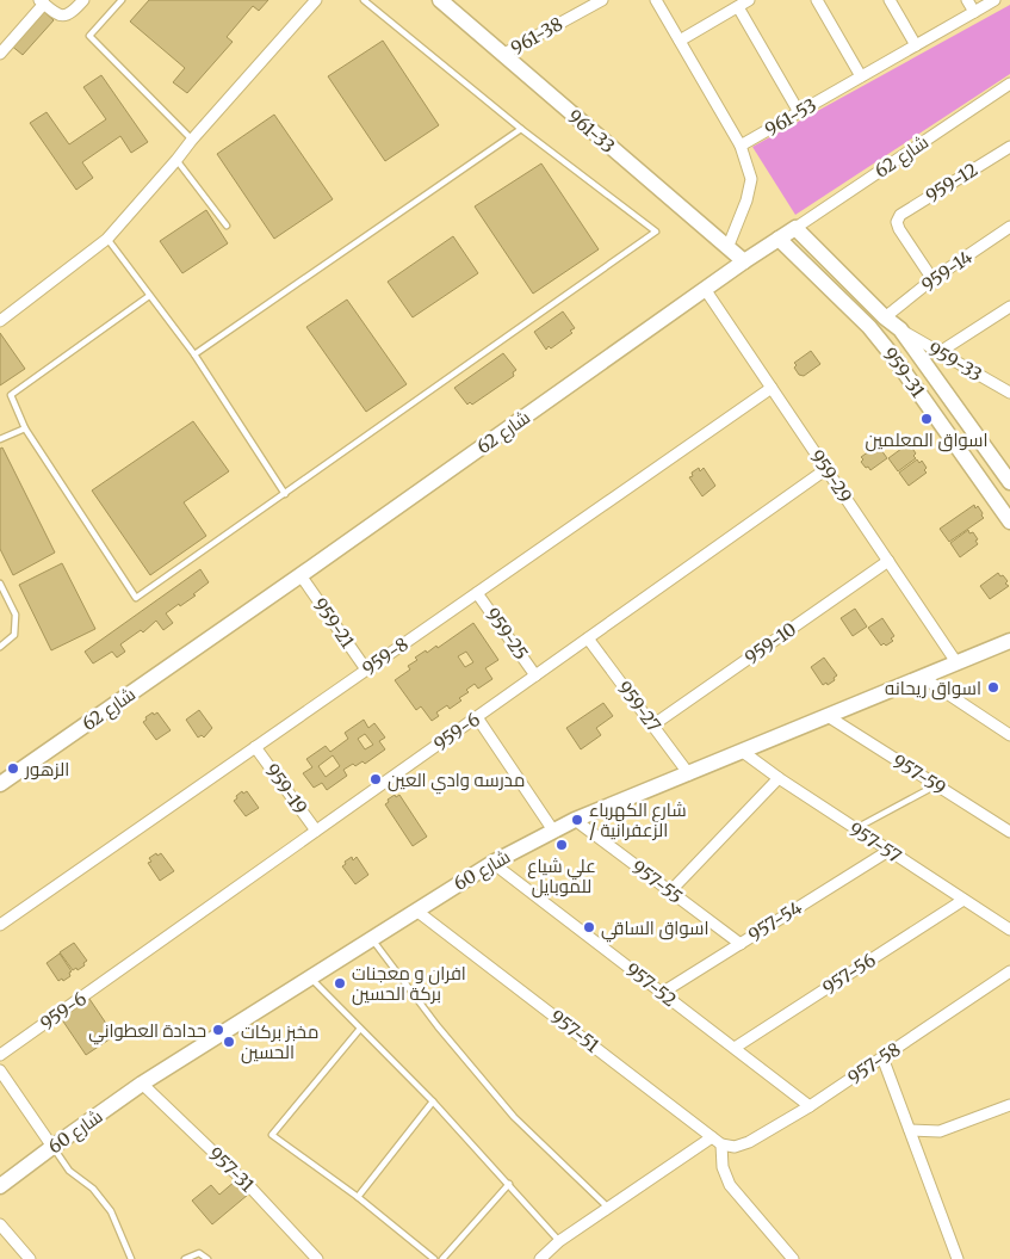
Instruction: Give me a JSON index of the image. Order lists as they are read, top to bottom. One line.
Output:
{"streets":{"street":["961-38","961-53","961-33","شارع 62","959-12","959-14","959-33","959-31","959-29","959-21","959-25","959-10","959-8","959-27","959-6","957-59","959-19","957-57","شارع 60","957-55","957-54","957-56","957-52","957-51","957-58","957-31"]},"crossings":[["961-38","961-33"],["961-33","شارع 62"],["شارع 62","959-31"],["شارع 62","959-29"],["شارع 62","959-21"],["959-12","959-14"],["959-14","959-31"],["959-33","959-31"],["959-29","959-10"],["959-29","959-8"],["959-29","959-6"],["959-29","شارع 60"],["959-21","959-8"],["959-25","959-8"],["959-25","959-6"],["959-10","959-27"],["959-8","959-19"],["959-27","959-6"],["959-27","شارع 60"],["959-6","959-19"],["957-59","شارع 60"],["957-57","شارع 60"],["957-57","957-54"],["957-57","957-56"],["شارع 60","957-55"],["شارع 60","957-52"],["شارع 60","957-51"],["شارع 60","957-31"],["957-55","957-54"],["957-54","957-52"],["957-56","957-52"],["957-52","957-58"],["957-51","957-58"]],"places":["اسواق المعلمين","اسواق ريحانه","الزهور","مدرسه وادي العين","شارع الكهرباء / الزعفرانية","علي شياع للموبايل","اسواق الساقي","افران و معجنات بركة الحسين","حدادة العطواني","مخبز بركات الحسين"]}
